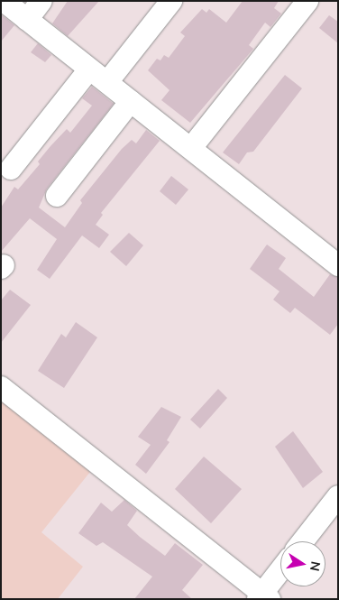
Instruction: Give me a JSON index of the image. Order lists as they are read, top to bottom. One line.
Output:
{"north":"right"}
